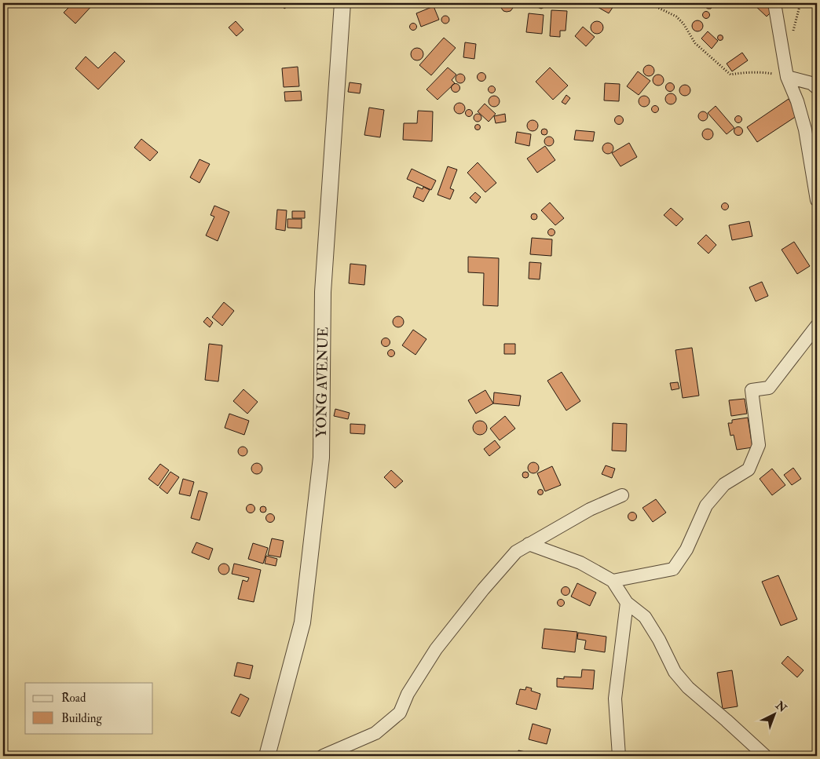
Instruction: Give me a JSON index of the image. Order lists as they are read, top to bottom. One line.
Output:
{"streets":{"street":["YONG AVENUE"]},"legend":["Road","Building"],"north":"top right"}
